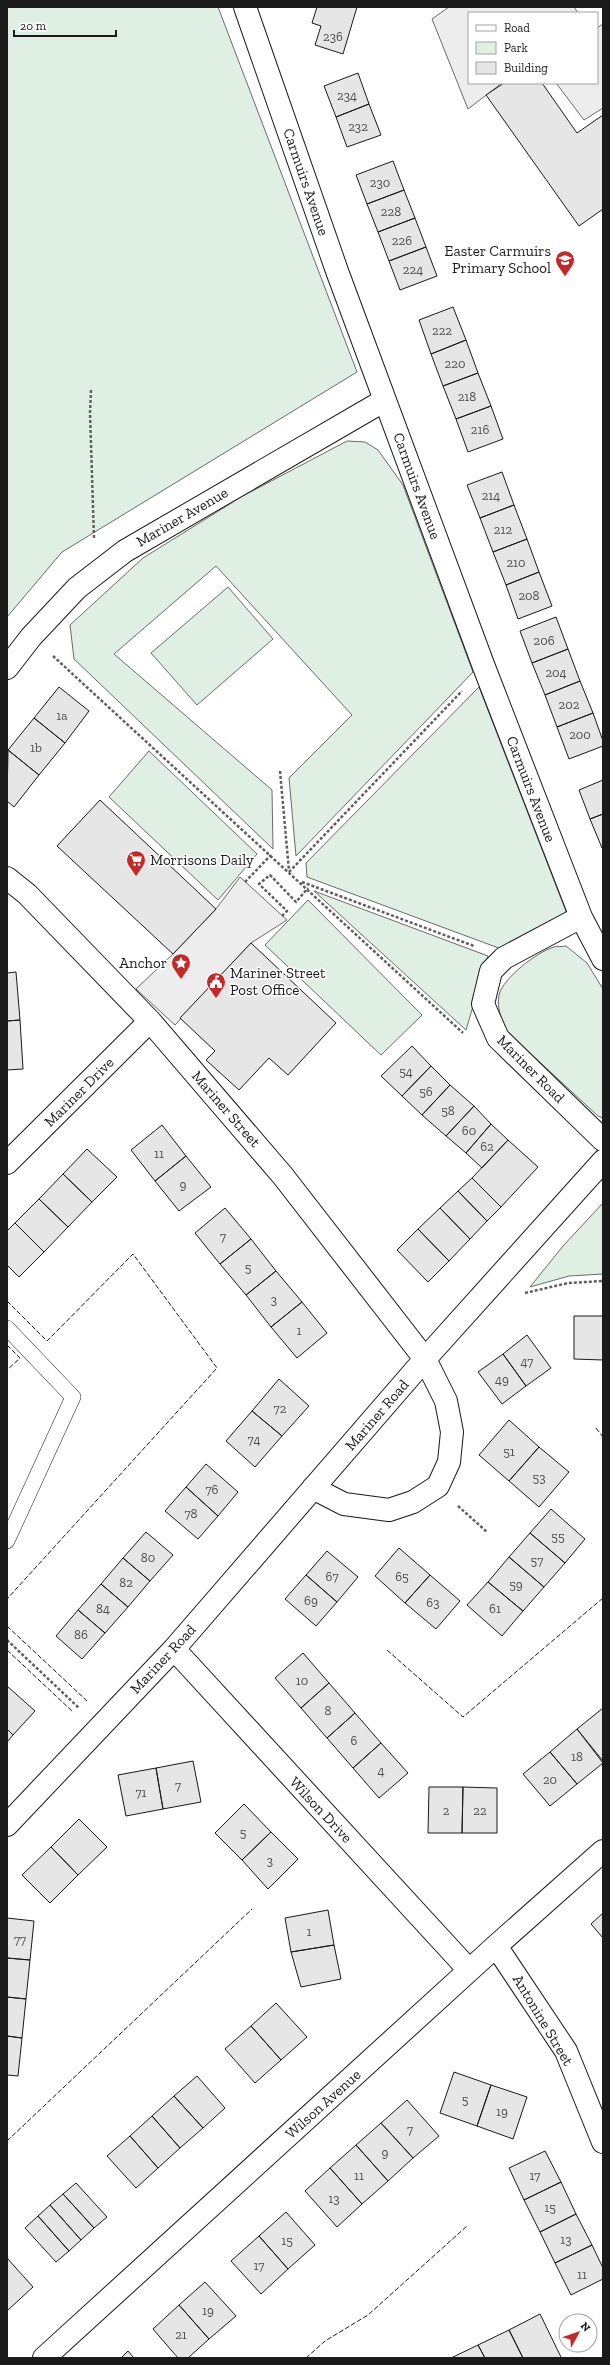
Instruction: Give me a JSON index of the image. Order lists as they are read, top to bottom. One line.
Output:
{"streets":{"street":["Carmuirs Avenue","Mariner Avenue","Mariner Road","Mariner Drive","Mariner Street","Wilson Drive","Antonine Street","Wilson Avenue"]},"crossings":[["Carmuirs Avenue","Mariner Avenue"],["Carmuirs Avenue","Mariner Road"],["Mariner Road","Mariner Street"],["Mariner Road","Wilson Drive"],["Mariner Drive","Mariner Street"],["Wilson Drive","Wilson Avenue"],["Antonine Street","Wilson Avenue"]],"places":{"school or university":["Easter Carmuirs Primary School"],"supermarket":["Morrisons Daily"],"place":["Anchor"],"public building":["Mariner Street Post Office"]},"house_numbers":["236","234","232","230","228","226","224","222","220","218","216","214","212","210","208","206","204","202","1a","200","1b","54","56","58","60","62","11","9","7","5","3","1","47","49","72","74","51","53","76","78","55","80","57","67","65","82","59","69","63","84","61","86","10","8","6","18","4","20","7","71","2","22","5","3","1","77","5","19","7","9","11","17","13","15","13","15","17","11","19","21"],"legend":["Road","Park","Building"],"scale_bar":"20 m","north":"top right"}
